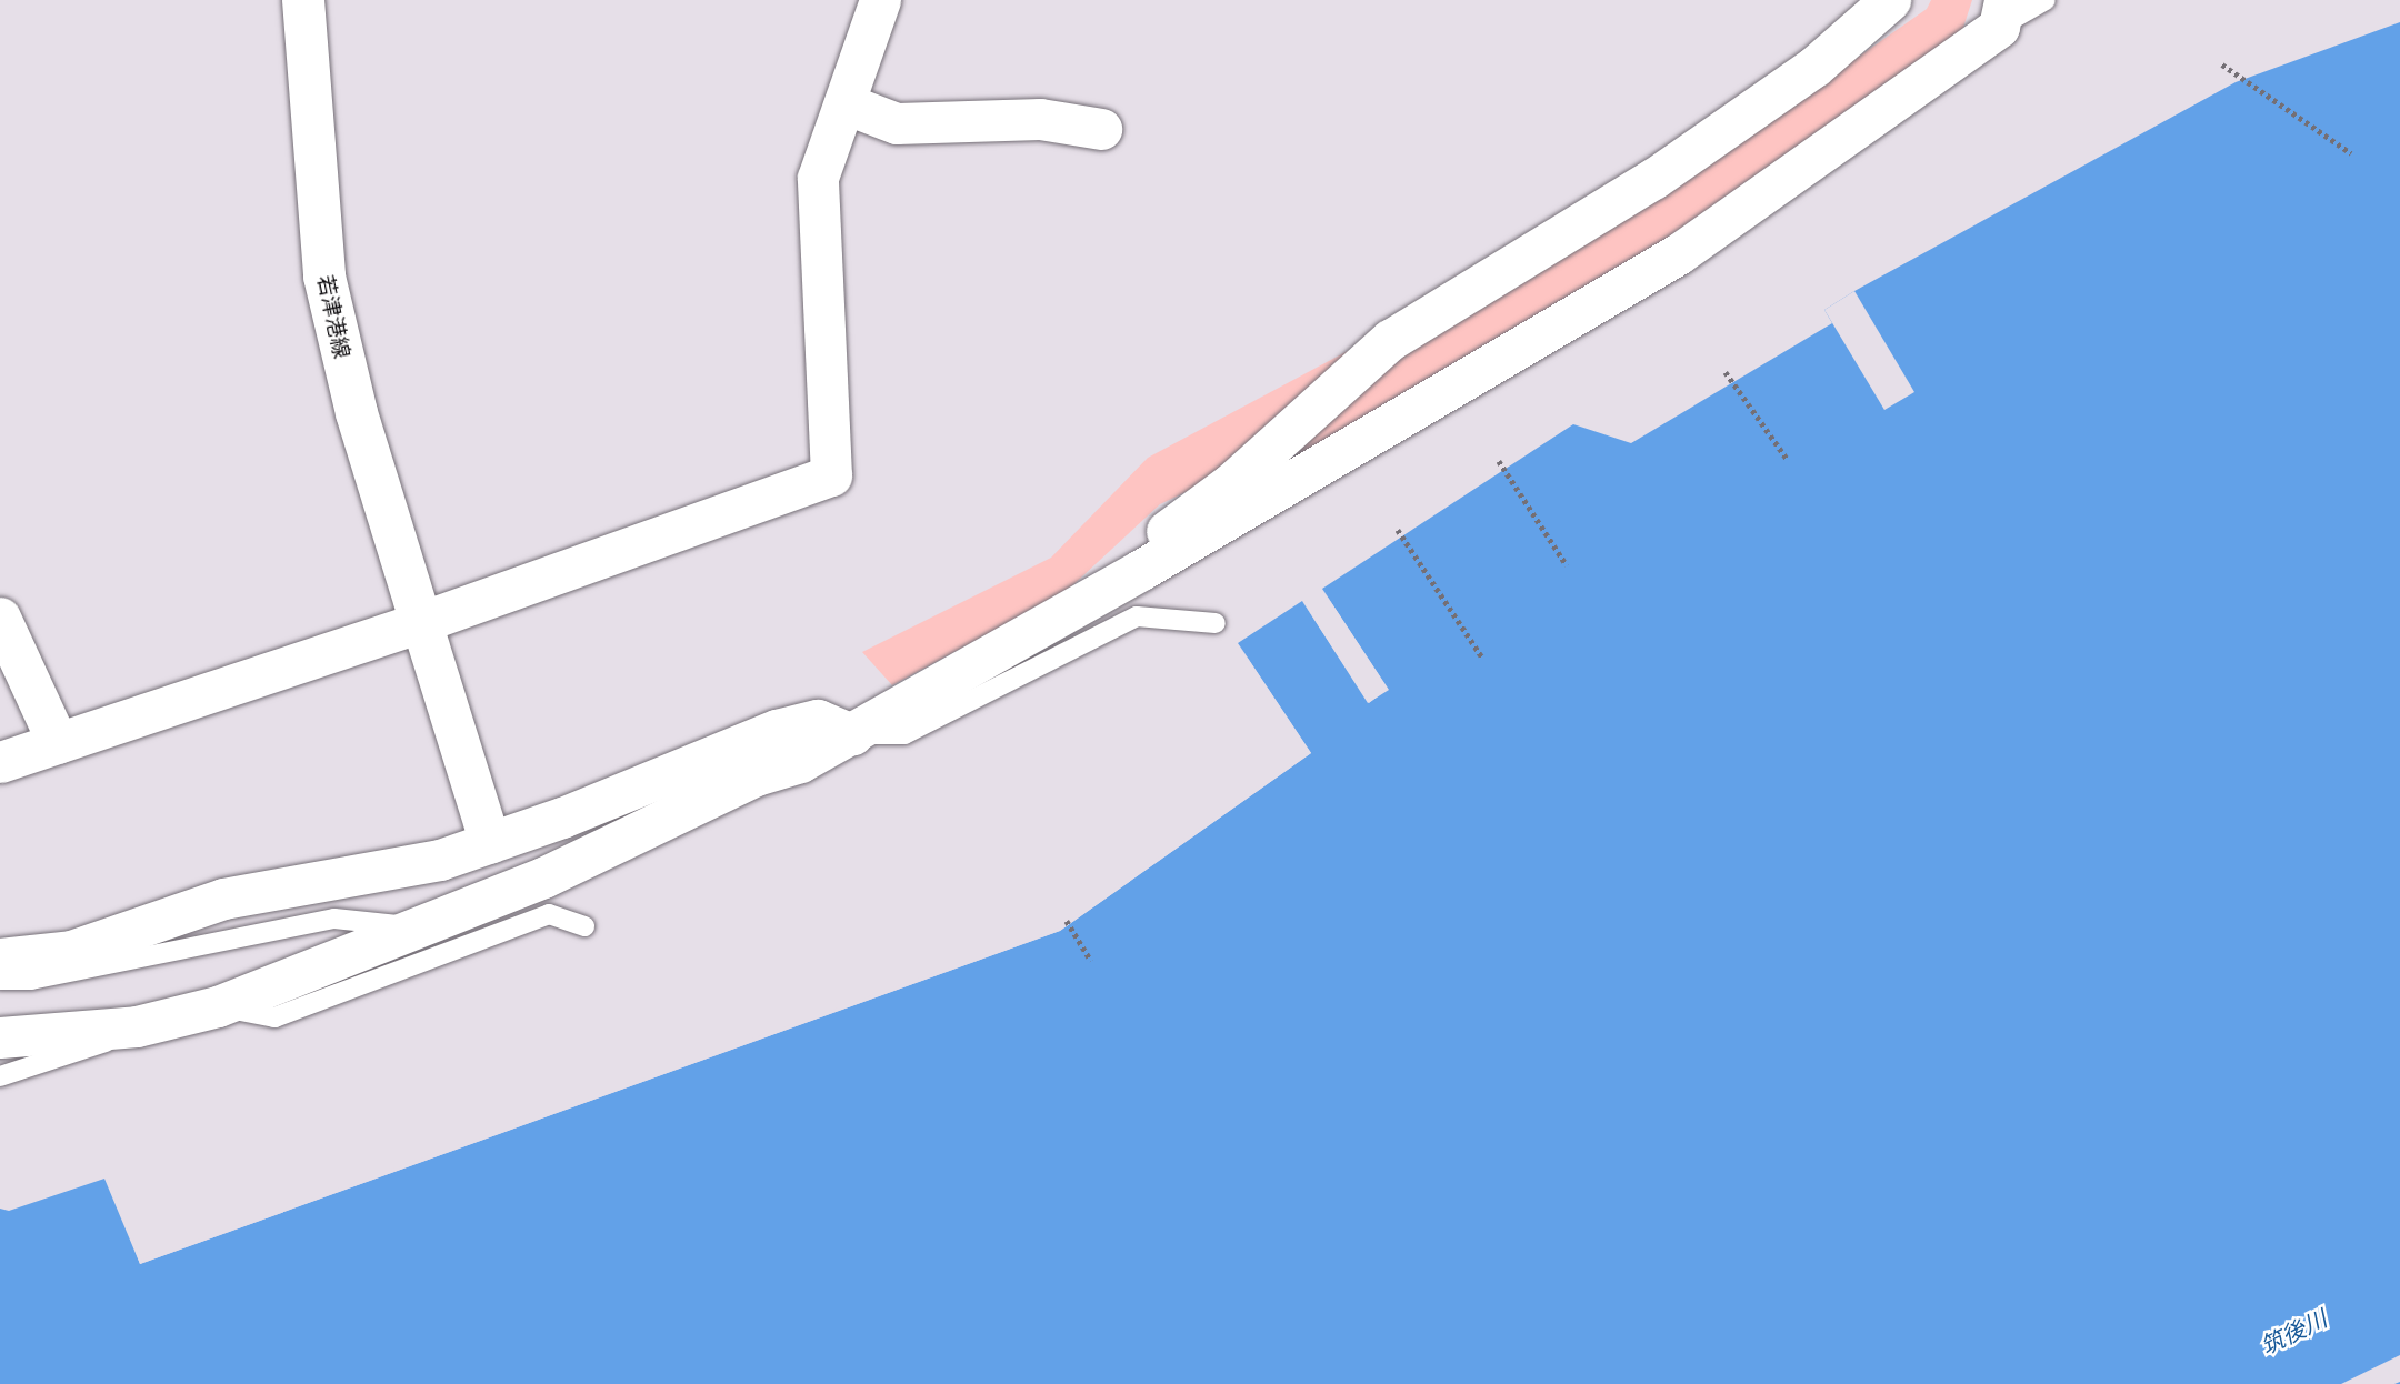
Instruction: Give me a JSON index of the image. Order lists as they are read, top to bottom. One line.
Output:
{"streets":{"main road":["若津港線"]},"water":["筑後川"]}
